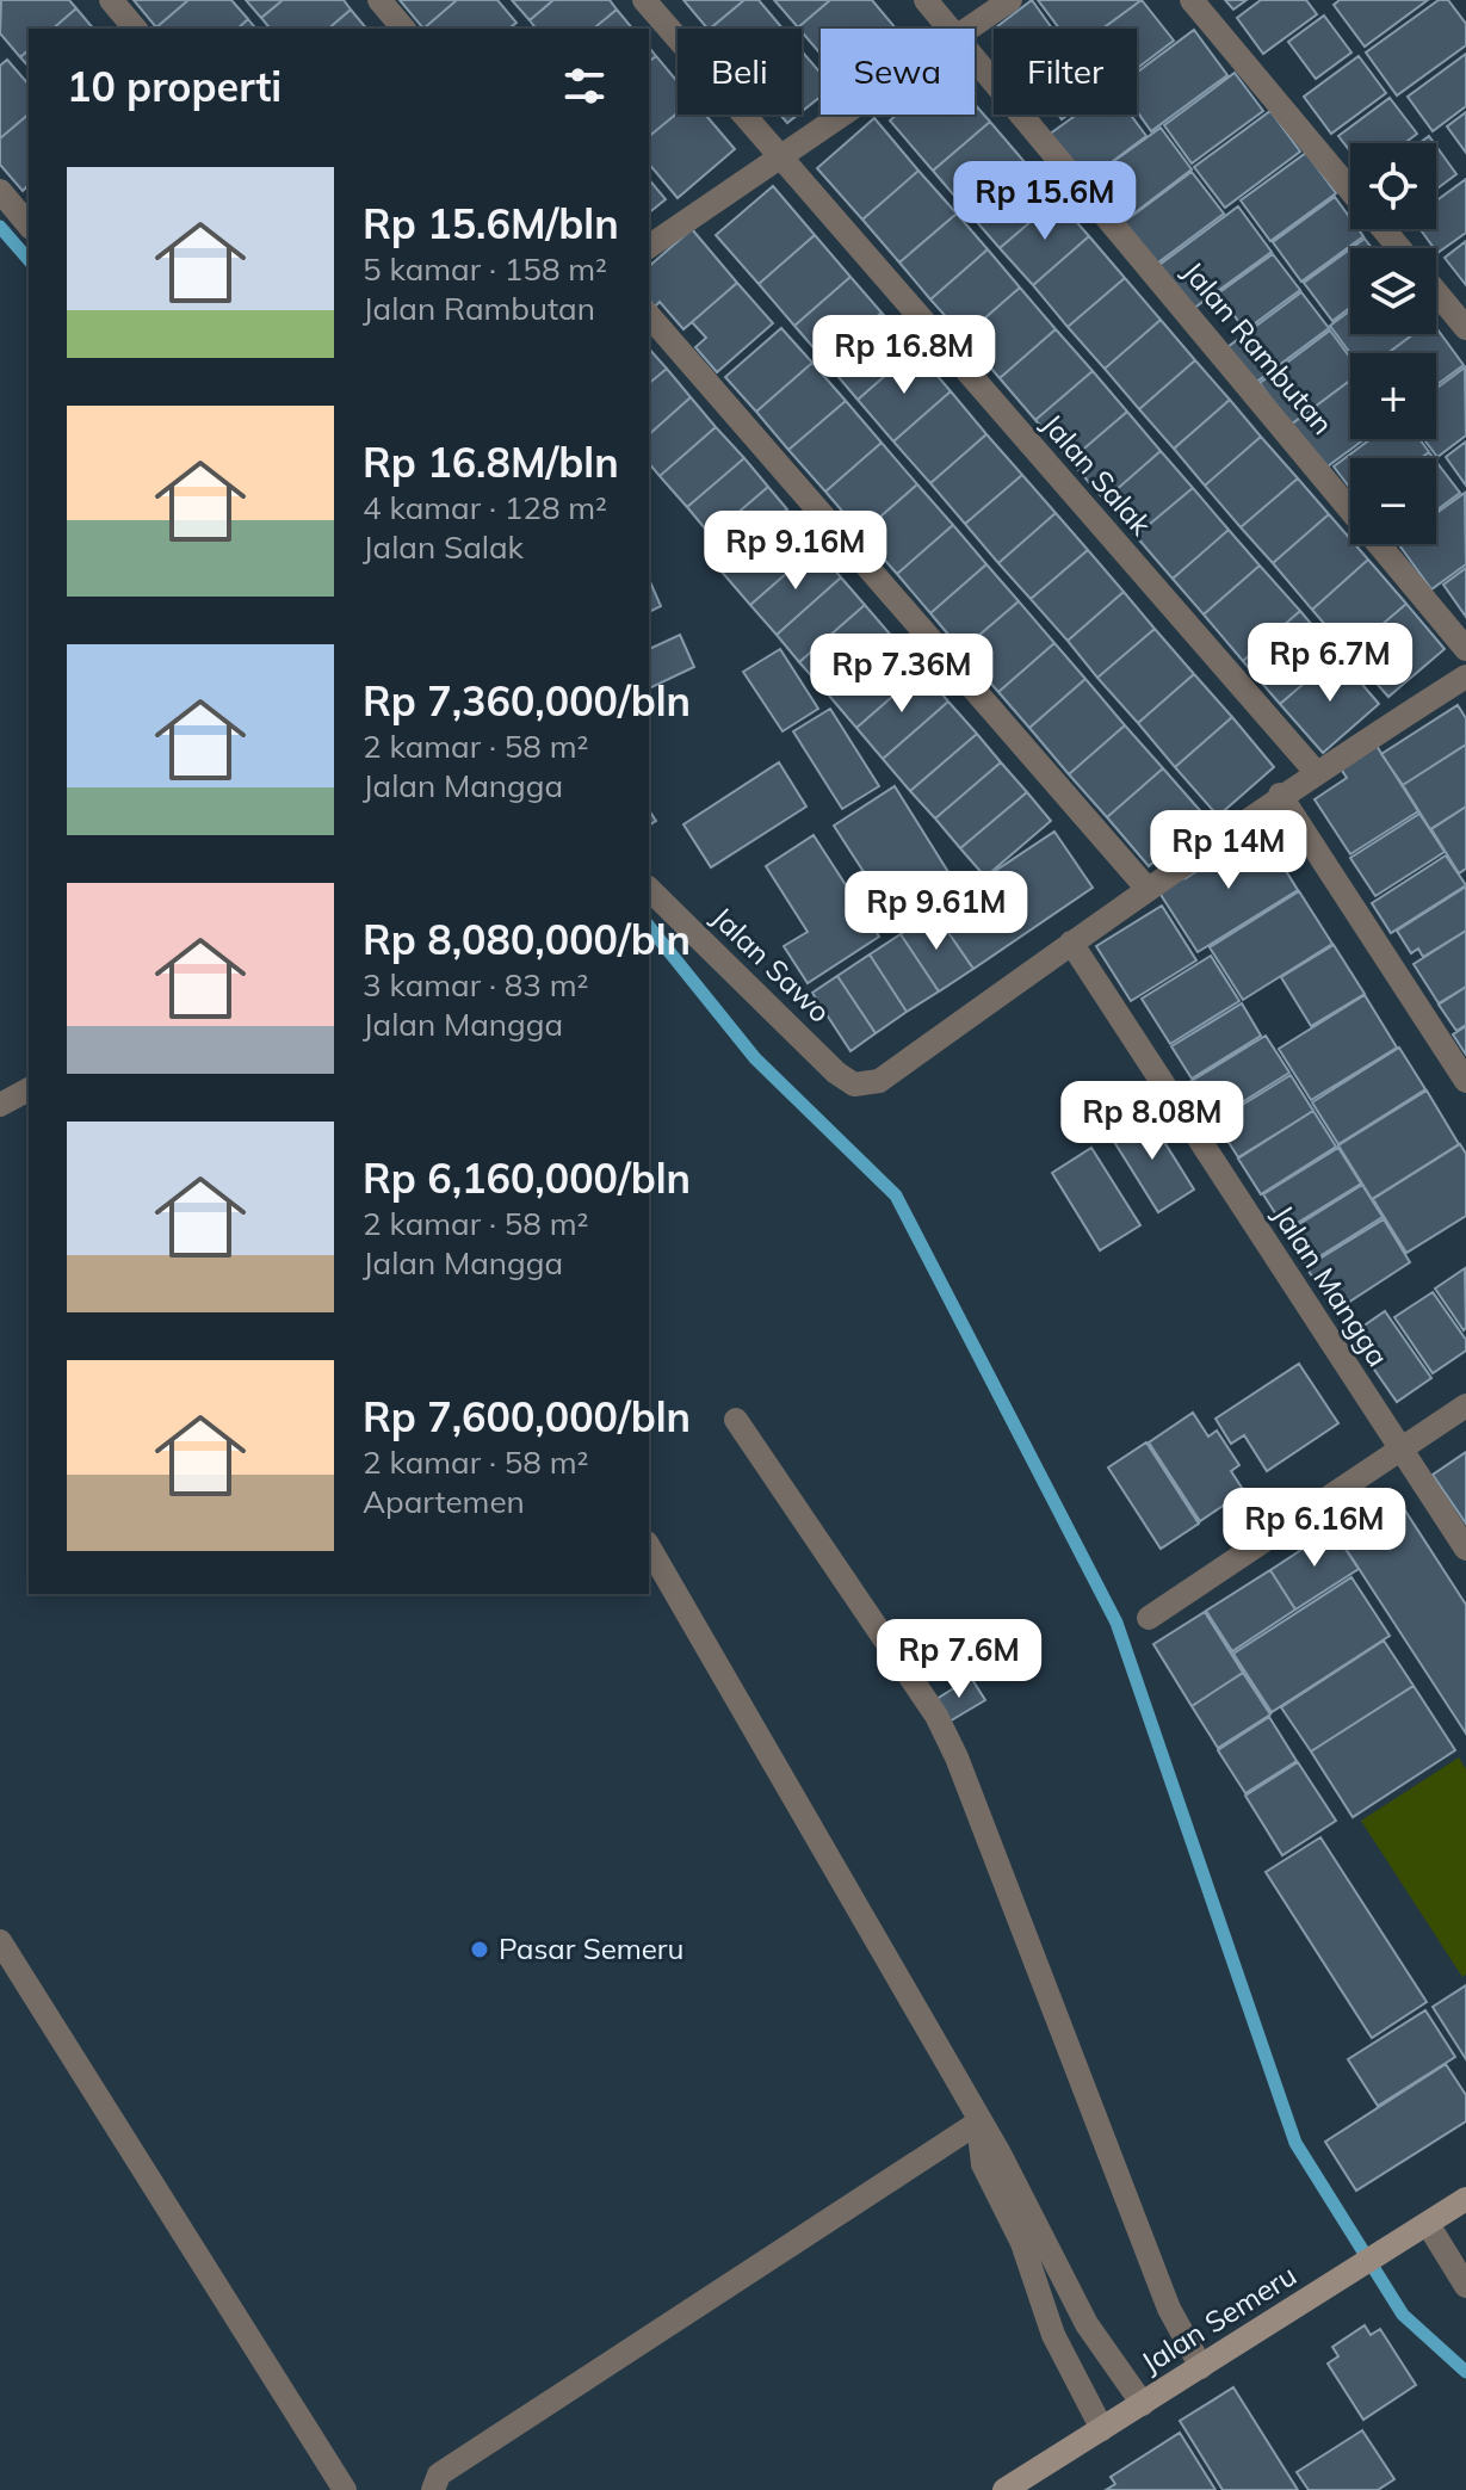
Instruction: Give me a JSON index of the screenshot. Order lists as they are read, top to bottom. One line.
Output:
{"streets":{"street":["Jalan Rambutan","Jalan Salak","Jalan Sawo","Jalan Mangga","Jalan Semeru"]},"crossings":[["Jalan Sawo","Jalan Mangga"]],"places":["Pasar Semeru"],"page":{"chip":["Beli","Sewa","Filter"],"heading":"10 properti","map_buttons":["+","−"],"list":[{"name":"Rp 15.6M/bln","note":"5 kamar · 158 m² · Jalan Rambutan"},{"name":"Rp 16.8M/bln","note":"4 kamar · 128 m² · Jalan Salak"},{"name":"Rp 7,360,000/bln","note":"2 kamar · 58 m² · Jalan Mangga"},{"name":"Rp 8,080,000/bln","note":"3 kamar · 83 m² · Jalan Mangga"},{"name":"Rp 6,160,000/bln","note":"2 kamar · 58 m² · Jalan Mangga"},{"name":"Rp 7,600,000/bln","note":"2 kamar · 58 m² · Apartemen"}],"price":["Rp 15.6M","Rp 16.8M","Rp 9.16M","Rp 6.7M","Rp 7.36M","Rp 14M","Rp 9.61M","Rp 8.08M","Rp 6.16M","Rp 7.6M"]}}
